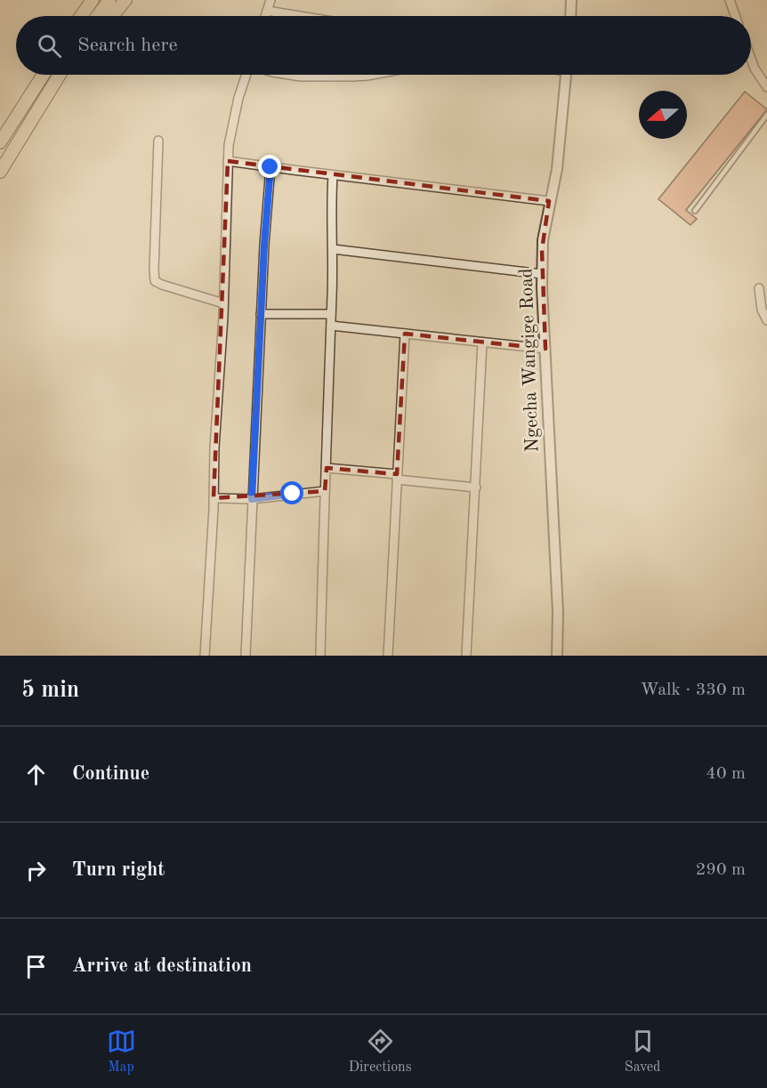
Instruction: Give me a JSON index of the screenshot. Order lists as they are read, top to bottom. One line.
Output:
{"streets":{"street":["Ngecha Wangige Road"]},"north":"left","page":{"search":"Search here","heading":["5 min","Walk · 330 m"],"list":[["Continue","40 m"],["Turn right","290 m"],"Arrive at destination"],"nav":["Map","Directions","Saved"]}}
